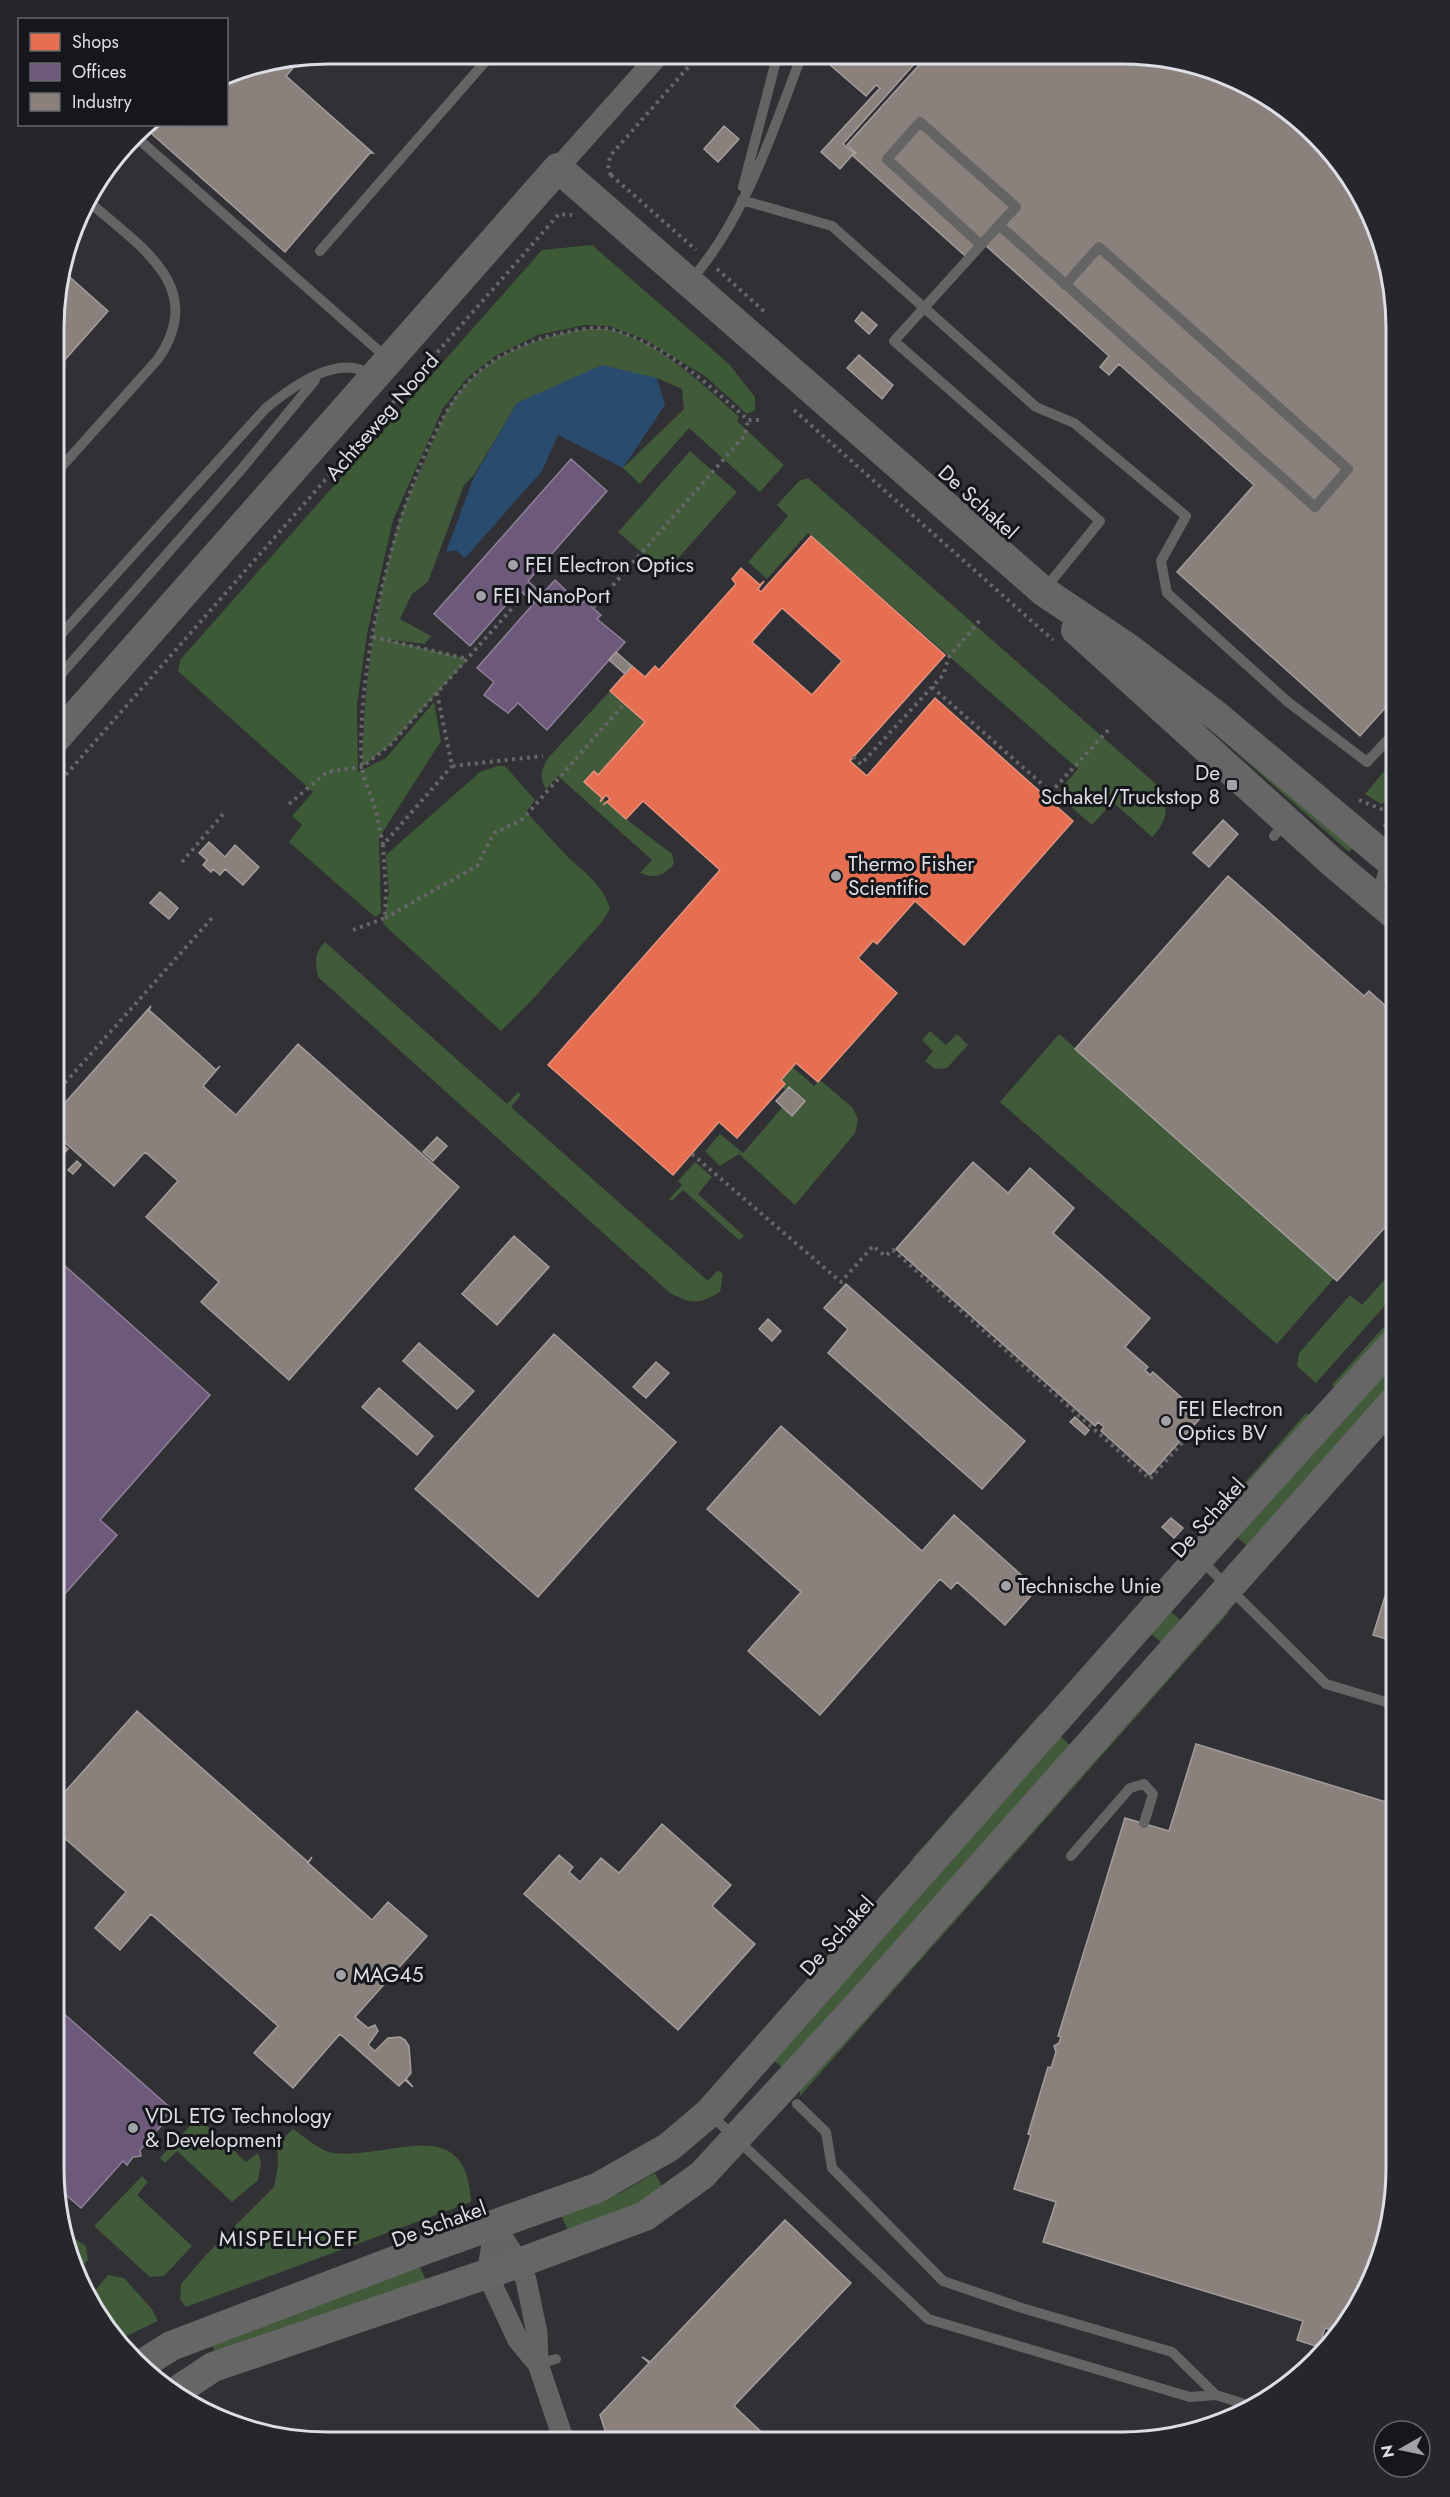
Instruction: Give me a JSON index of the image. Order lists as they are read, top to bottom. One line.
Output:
{"streets":{"street":["Achtseweg Noord","De Schakel"]},"crossings":[["Achtseweg Noord","De Schakel"]],"districts":["MISPELHOEF"],"places":{"other":["FEI Electron Optics","FEI NanoPort","Thermo Fisher Scientific","FEI Electron Optics BV","Technische Unie","MAG45","VDL ETG Technology & Development"],"transit":["De Schakel/Truckstop 8"]},"legend":["Shops","Offices","Industry"],"north":"left"}
